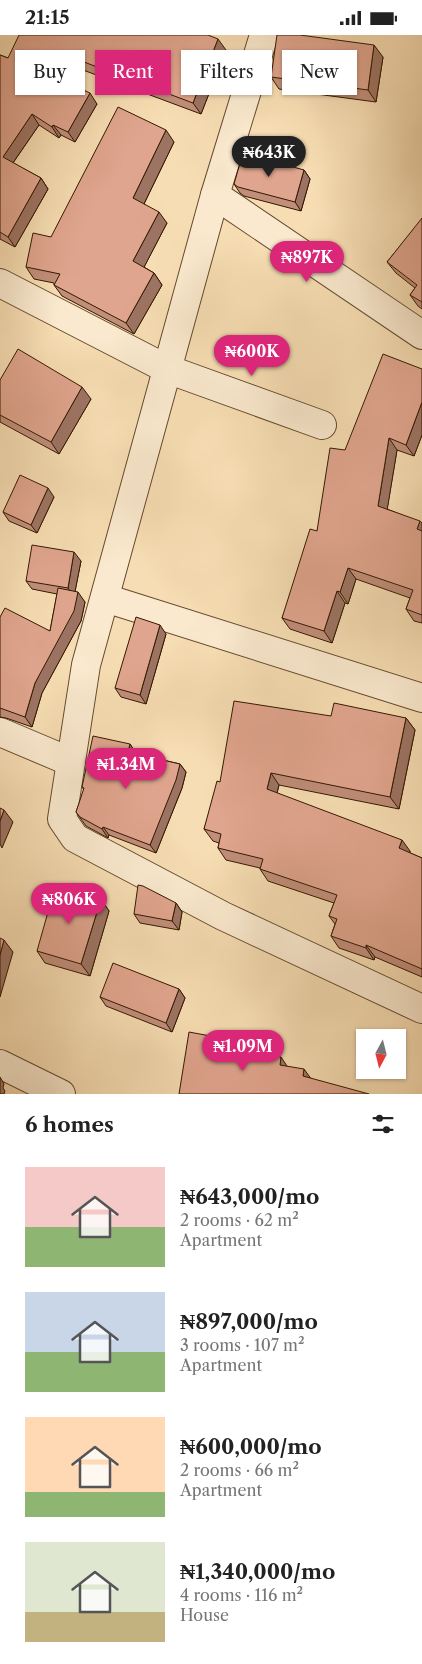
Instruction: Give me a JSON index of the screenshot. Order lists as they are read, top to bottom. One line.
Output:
{"north":"bottom","page":{"status":"21:15","chip":["Buy","Rent","Filters","New"],"price":["₦643K","₦897K","₦600K","₦1.34M","₦806K","₦1.09M"],"heading":"6 homes","list":[{"name":"₦643,000/mo","note":"2 rooms · 62 m² · Apartment"},{"name":"₦897,000/mo","note":"3 rooms · 107 m² · Apartment"},{"name":"₦600,000/mo","note":"2 rooms · 66 m² · Apartment"},{"name":"₦1,340,000/mo","note":"4 rooms · 116 m² · House"}]}}
